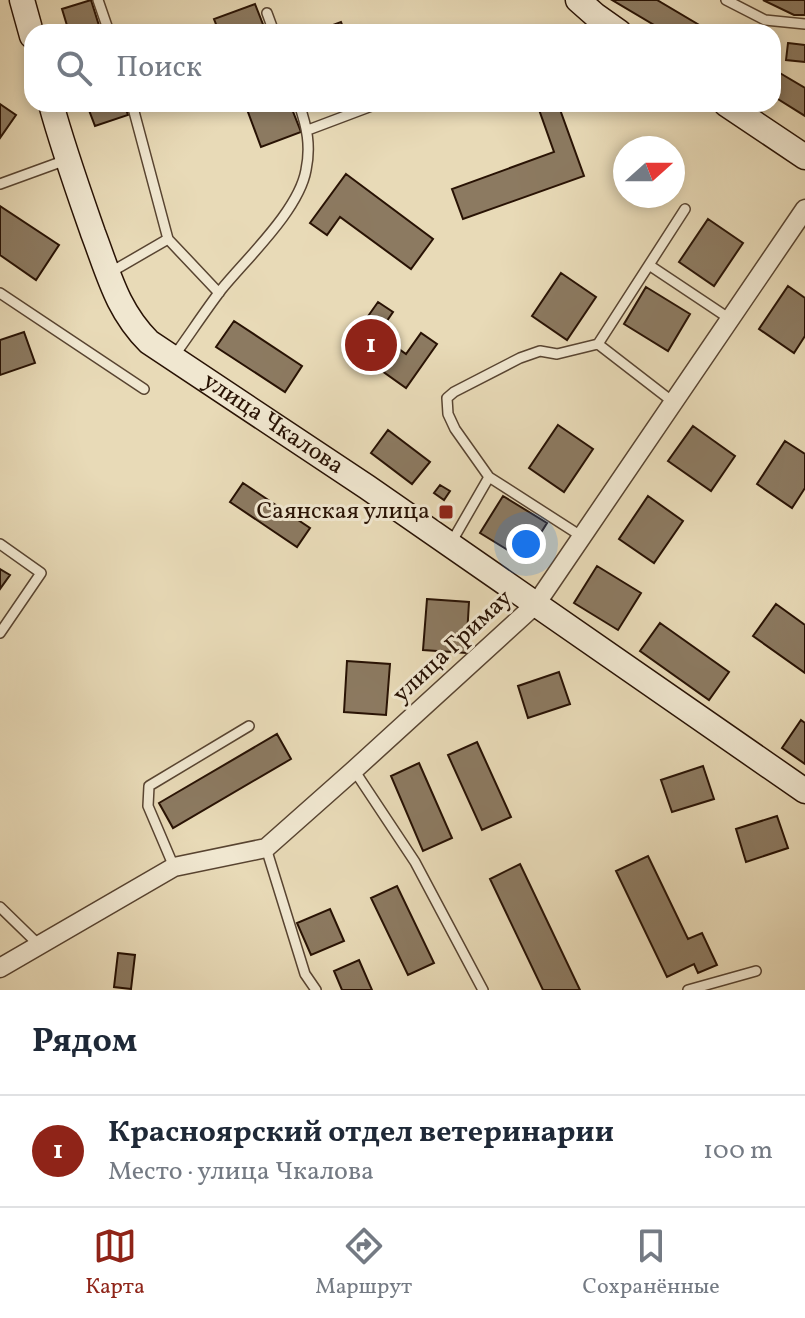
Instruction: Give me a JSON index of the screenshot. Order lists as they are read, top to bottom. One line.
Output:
{"streets":{"main road":["улица Чкалова"],"street":["улица Гримау"]},"crossings":[["улица Чкалова","улица Гримау"]],"places":{"transit":["Саянская улица"]},"north":"right","page":{"search":"Поиск","pins":"1","heading":"Рядом","list":[{"mark":"1","name":"Красноярский отдел ветеринарии","note":"Место · улица Чкалова","value":"100 m"}],"nav":["Карта","Маршрут","Сохранённые"]}}
